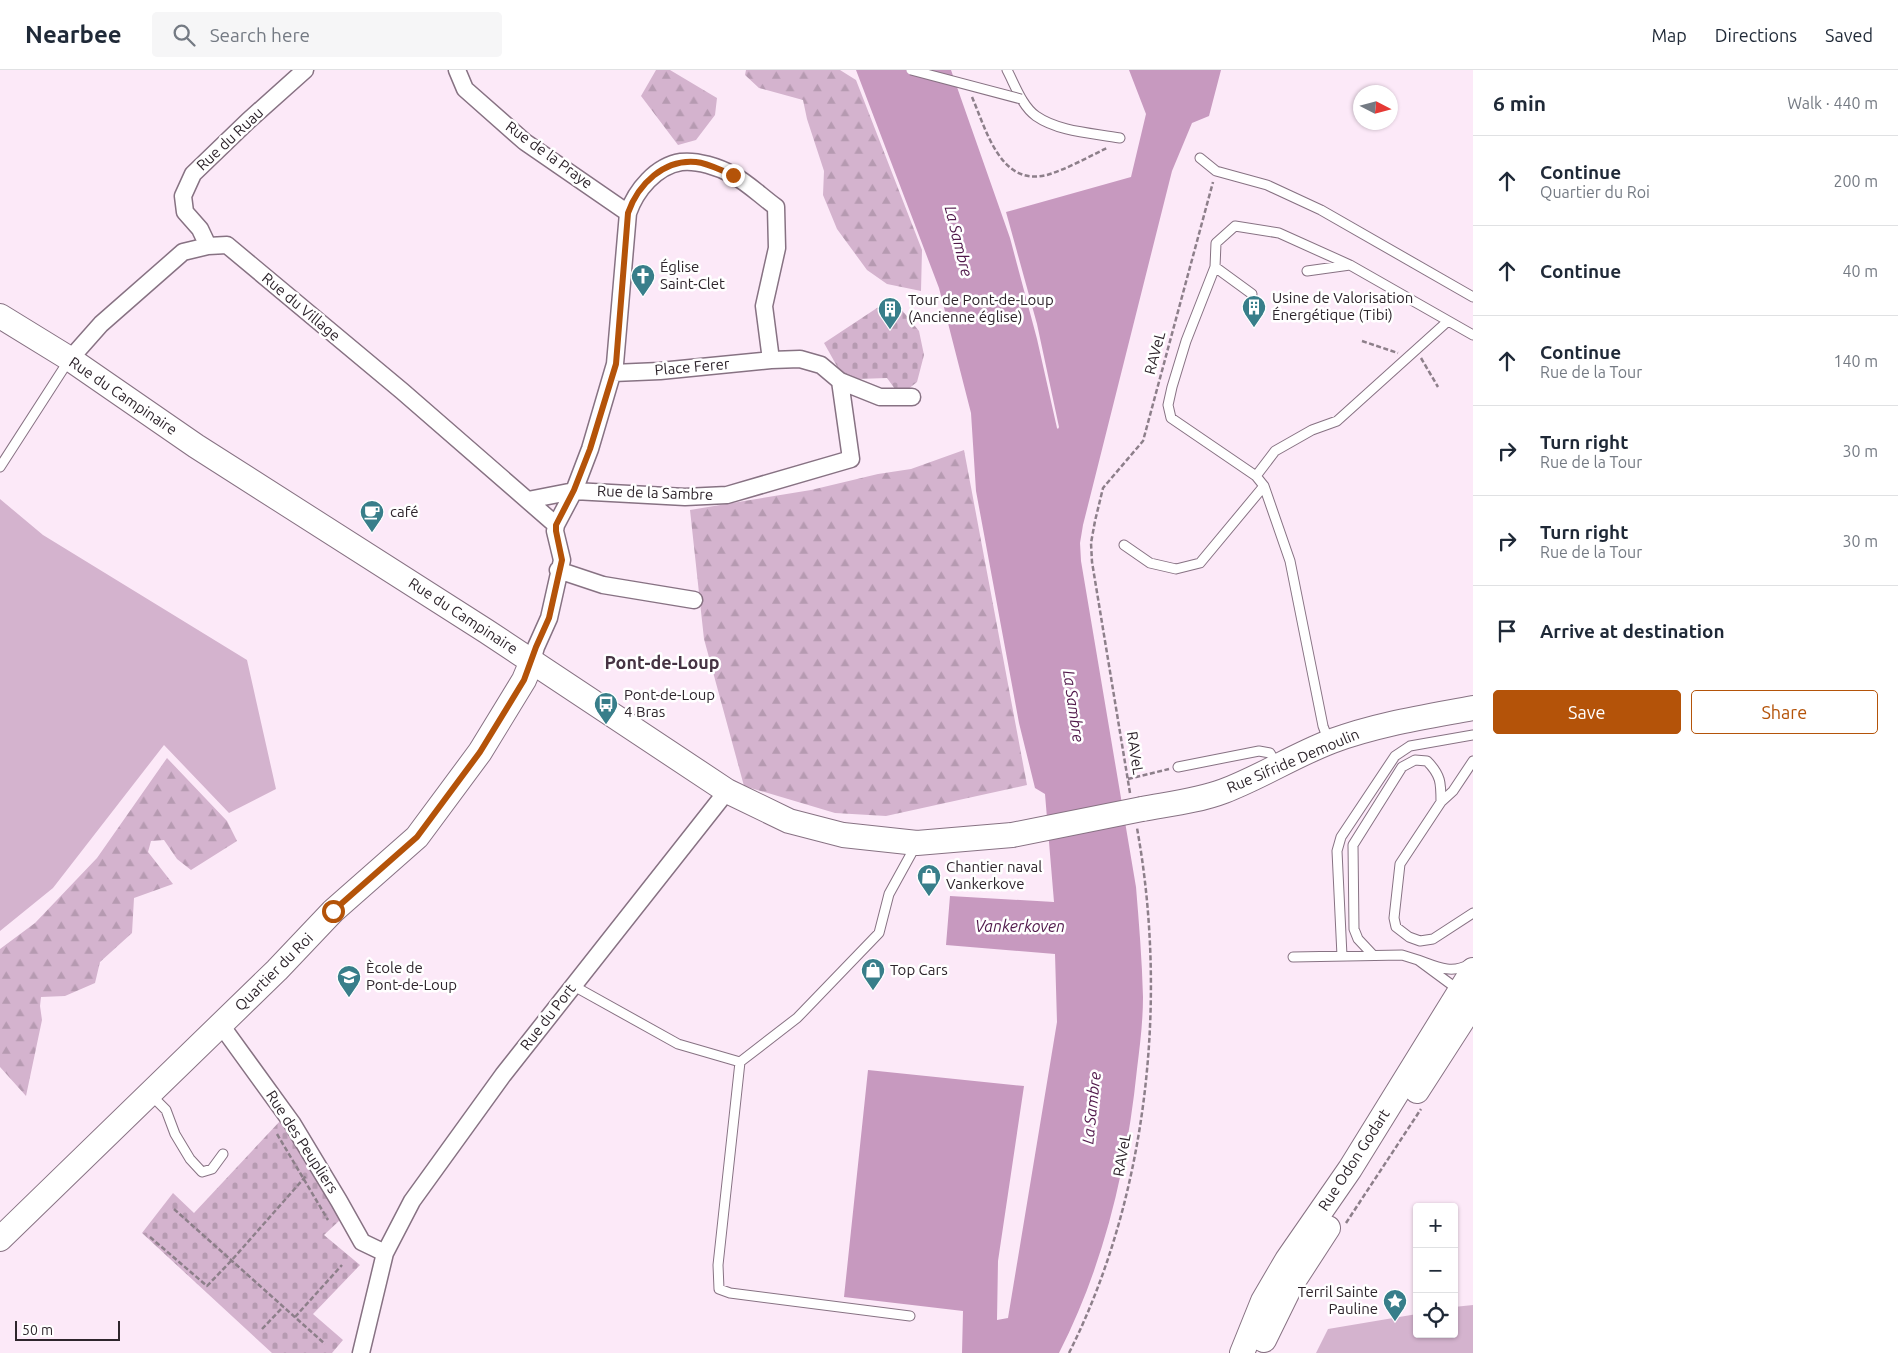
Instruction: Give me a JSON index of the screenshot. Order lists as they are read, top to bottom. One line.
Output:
{"streets":{"main road":["Rue du Campinaire","Rue Sifride Demoulin","Quartier du Roi","Rue Odon Godart"],"street":["Rue du Ruau","Rue de la Praye","Rue du Village","Place Ferer","Rue de la Sambre","Rue du Port","Rue des Peupliers"],"path":["RAVeL"]},"crossings":[["Rue du Ruau","Rue du Village"],["Rue du Village","Rue du Campinaire"],["Rue du Village","Rue de la Sambre"],["Rue du Village","Quartier du Roi"],["RAVeL","Rue Sifride Demoulin"],["Place Ferer","Rue de la Sambre"],["Rue du Campinaire","Rue Sifride Demoulin"],["Rue du Campinaire","Quartier du Roi"],["Rue du Campinaire","Rue du Port"],["Quartier du Roi","Rue des Peupliers"],["Rue du Port","Rue des Peupliers"]],"districts":["Pont-de-Loup"],"water":["La Sambre","Vankerkoven"],"places":{"church":["Église Saint-Clet"],"building":["Usine de Valorisation Énergétique (Tibi)","Tour de Pont-de-Loup (Ancienne église)"],"cafe":["café"],"bus stop":["Pont-de-Loup 4 Bras"],"shop":["Chantier naval Vankerkove","Top Cars"],"school or university":["Ècole de Pont-de-Loup"],"place":["Terril Sainte Pauline"]},"scale_bar":"50 m","north":"right","page":{"header":"Nearbee","search":"Search here","nav":["Map","Directions","Saved"],"heading":["6 min","Walk · 440 m"],"list":[["Continue","Quartier du Roi","200 m"],["Continue","40 m"],["Continue","Rue de la Tour","140 m"],["Turn right","Rue de la Tour","30 m"],["Turn right","Rue de la Tour","30 m"],"Arrive at destination"],"buttons":["Save","Share"],"map_buttons":["+","−"],"scale":"50 m"}}
